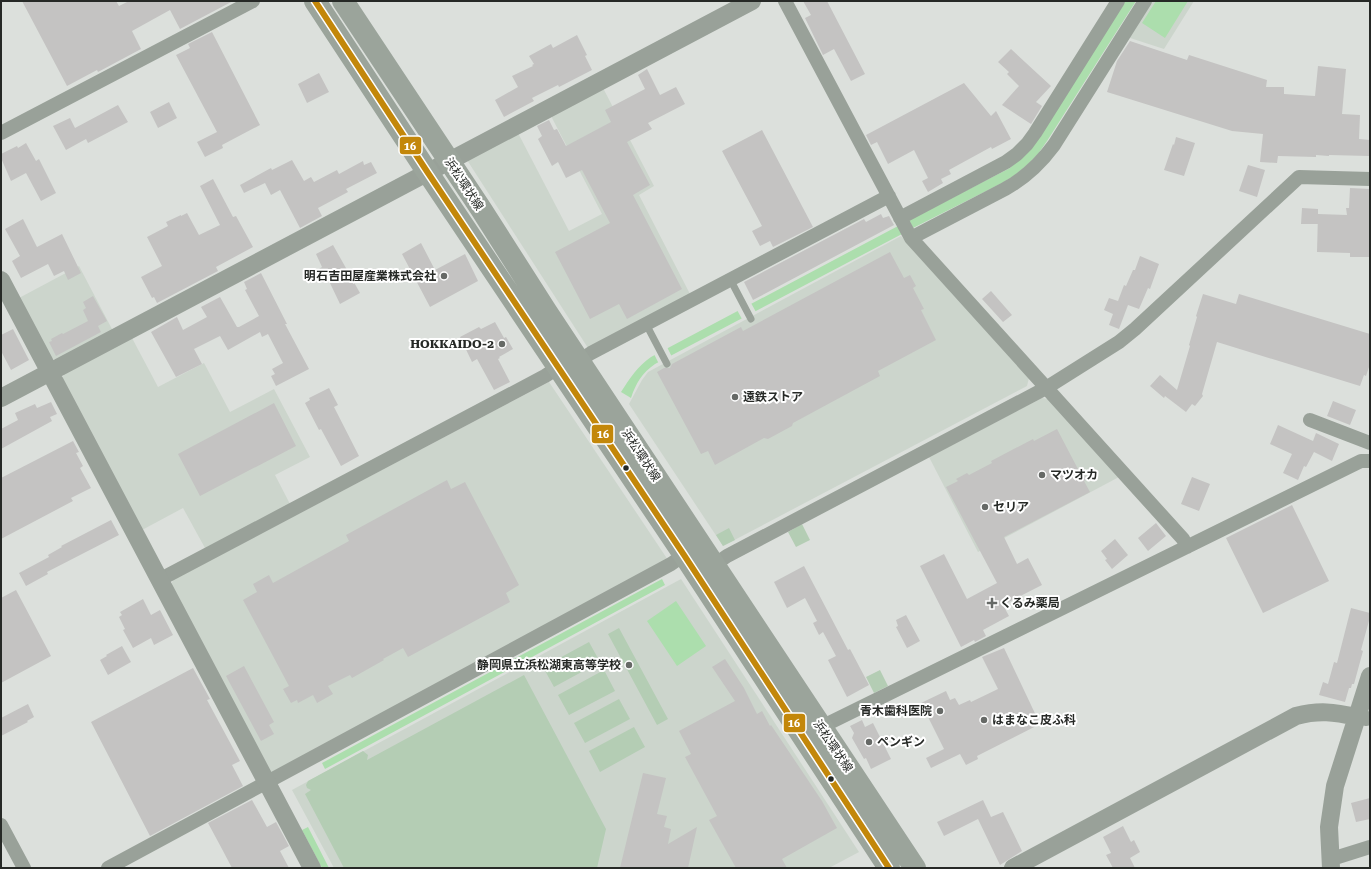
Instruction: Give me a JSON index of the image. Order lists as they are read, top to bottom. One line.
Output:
{"streets":{"main road":["浜松環状線"]},"places":{"other":["明石吉田屋産業株式会社","HOKKAIDO-2","遠鉄ストア","マツオカ","セリア","静岡県立浜松湖東高等学校","青木歯科医院","はまなこ皮ふ科","ペンギン"],"health":["くるみ薬局"]},"lines":["transit line 16"]}
